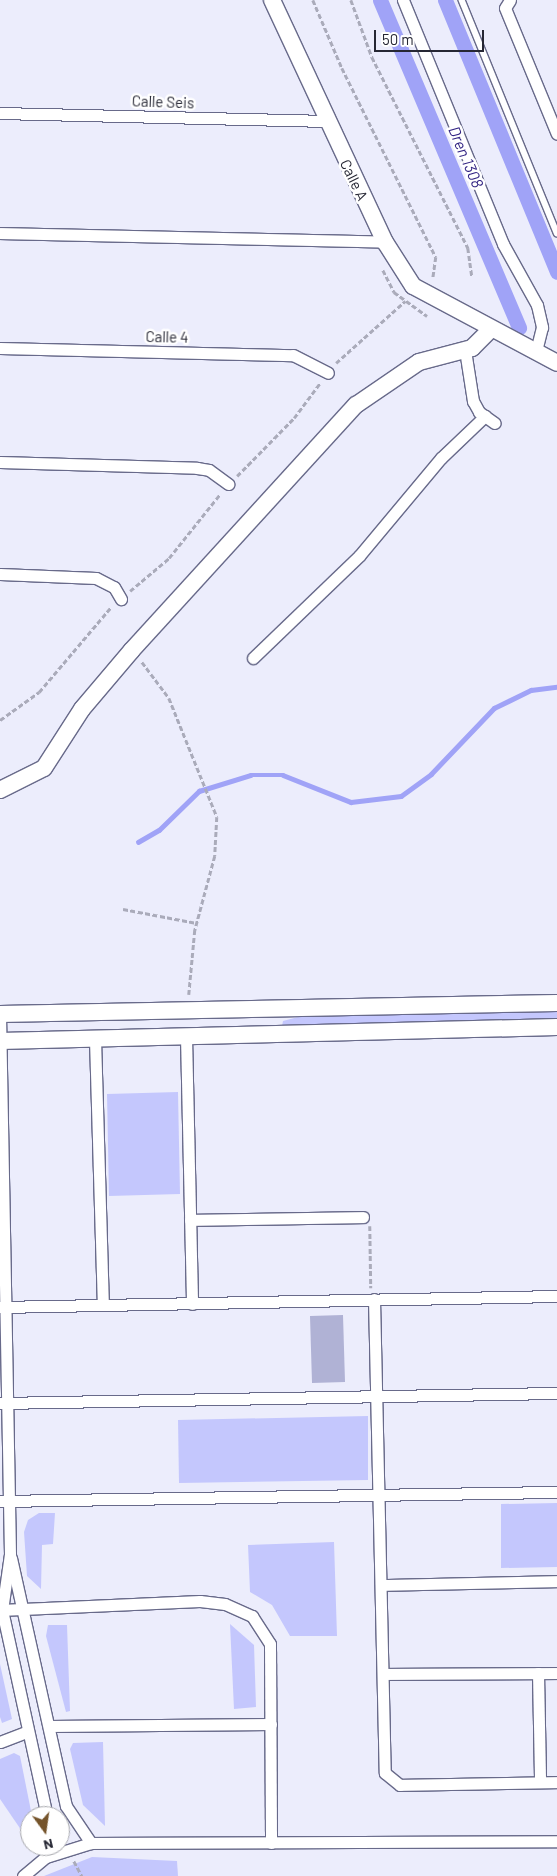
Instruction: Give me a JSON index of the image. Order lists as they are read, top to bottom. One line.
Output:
{"streets":{"street":["Calle Seis","Calle A","Calle 4"]},"crossings":[["Calle Seis","Calle A"]],"water":["Dren 1308"],"scale_bar":"50 m","north":"bottom"}
